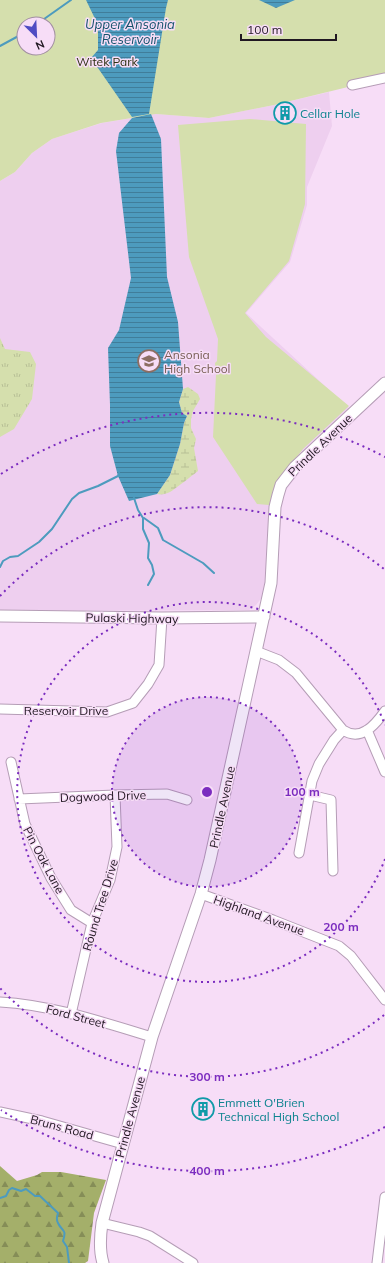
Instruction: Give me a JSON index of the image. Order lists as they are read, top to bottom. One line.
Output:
{"streets":{"main road":["Prindle Avenue","Pulaski Highway"],"street":["Reservoir Drive","Dogwood Drive","Pin Oak Lane","Round Tree Drive","Highland Avenue","Ford Street","Bruns Road"]},"crossings":[["Prindle Avenue","Pulaski Highway"],["Prindle Avenue","Highland Avenue"],["Prindle Avenue","Ford Street"],["Prindle Avenue","Bruns Road"],["Pulaski Highway","Reservoir Drive"],["Dogwood Drive","Pin Oak Lane"],["Dogwood Drive","Round Tree Drive"],["Pin Oak Lane","Round Tree Drive"],["Round Tree Drive","Ford Street"]],"water":["Upper Ansonia Reservoir"],"parks":["Witek Park"],"places":{"building":["Cellar Hole","Emmett O'Brien Technical High School"],"school or university":["Ansonia High School"]},"scale_bar":"100 m","north":"bottom right","rings":["100 m","200 m","300 m","400 m"]}
